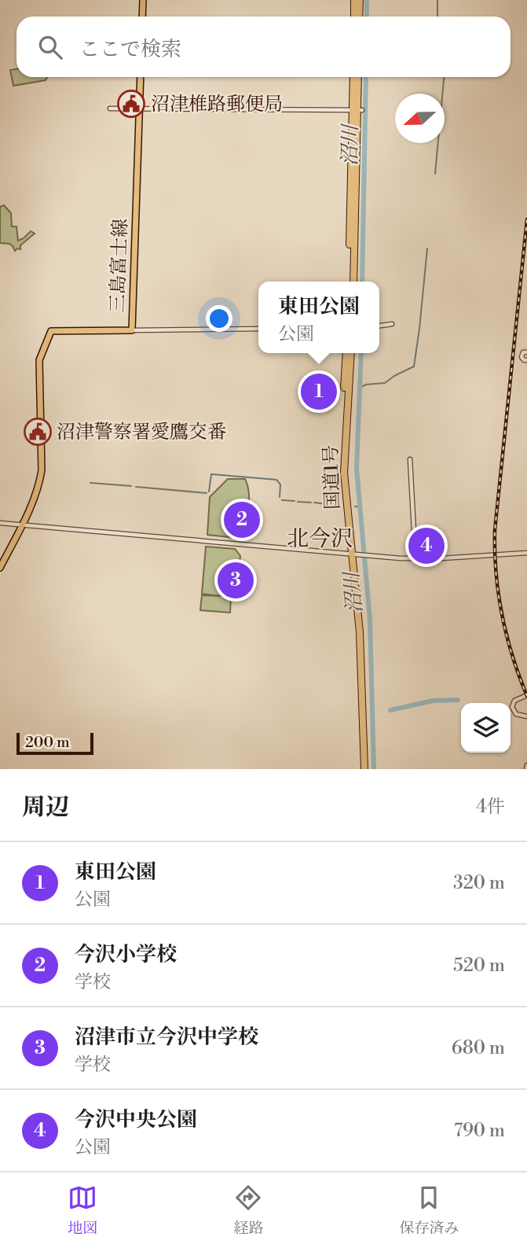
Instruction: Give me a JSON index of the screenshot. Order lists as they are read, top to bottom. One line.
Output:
{"streets":{"highway":["国道1号"],"main road":["三島富士線"]},"districts":["北今沢"],"water":["沼川"],"places":{"public building":["沼津椎路郵便局","沼津警察署愛鷹交番"]},"scale_bar":"200 m","north":"left","page":{"search":"ここで検索","popup":["東田公園","公園"],"pins":["1","2","4","3"],"scale":"200 m","heading":["周辺","4件"],"list":[{"mark":"1","name":"東田公園","note":"公園","value":"320 m"},{"mark":"2","name":"今沢小学校","note":"学校","value":"520 m"},{"mark":"3","name":"沼津市立今沢中学校","note":"学校","value":"680 m"},{"mark":"4","name":"今沢中央公園","note":"公園","value":"790 m"}],"nav":["地図","経路","保存済み"]}}
